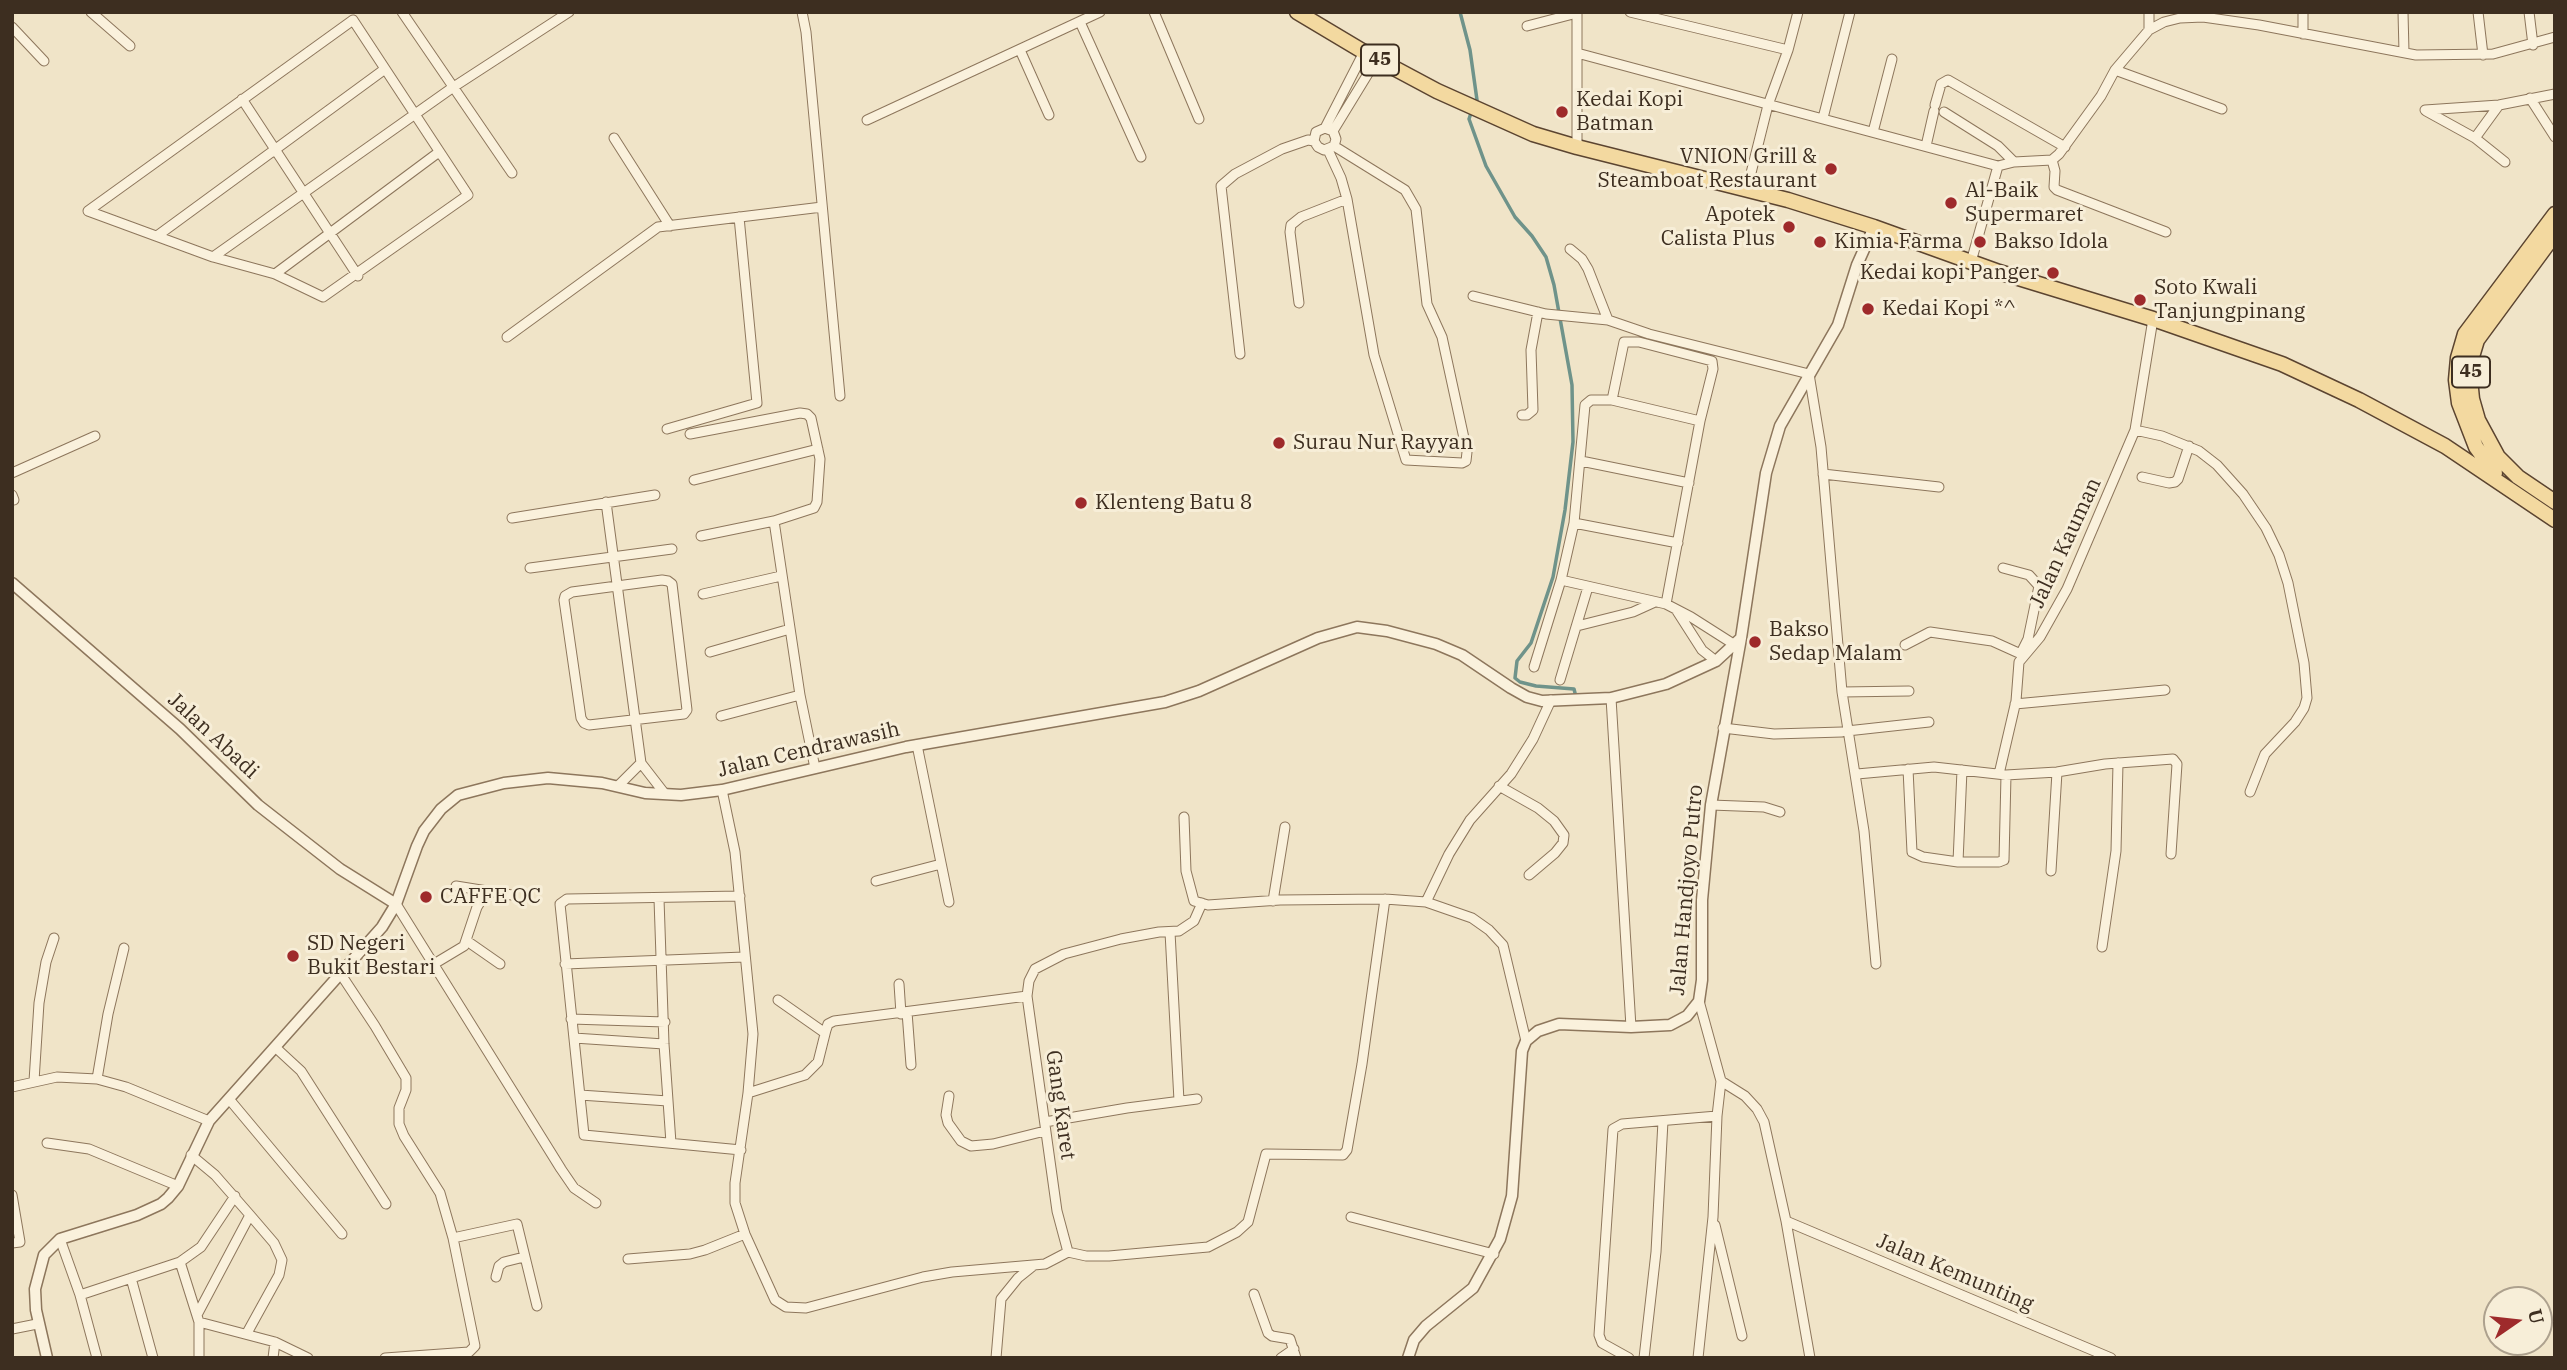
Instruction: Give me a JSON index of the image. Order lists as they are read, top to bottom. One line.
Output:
{"streets":{"main road":["45"],"street":["Jalan Kauman","Jalan Abadi","Jalan Cendrawasih","Jalan Handjoyo Putro","Gang Karet","Jalan Kemunting"]},"crossings":[["45","Jalan Kauman"],["45","Jalan Handjoyo Putro"],["Jalan Abadi","Jalan Cendrawasih"],["Jalan Cendrawasih","Jalan Handjoyo Putro"]],"places":["Kedai Kopi Batman","VNION Grill & Steamboat Restaurant","Al-Baik Supermaret","Apotek Calista Plus","Kimia Farma","Bakso Idola","Kedai kopi Panger","Soto Kwali Tanjungpinang","Kedai Kopi *^","Surau Nur Rayyan","Klenteng Batu 8","Bakso Sedap Malam","CAFFE QC","SD Negeri Bukit Bestari"],"north":"right"}
